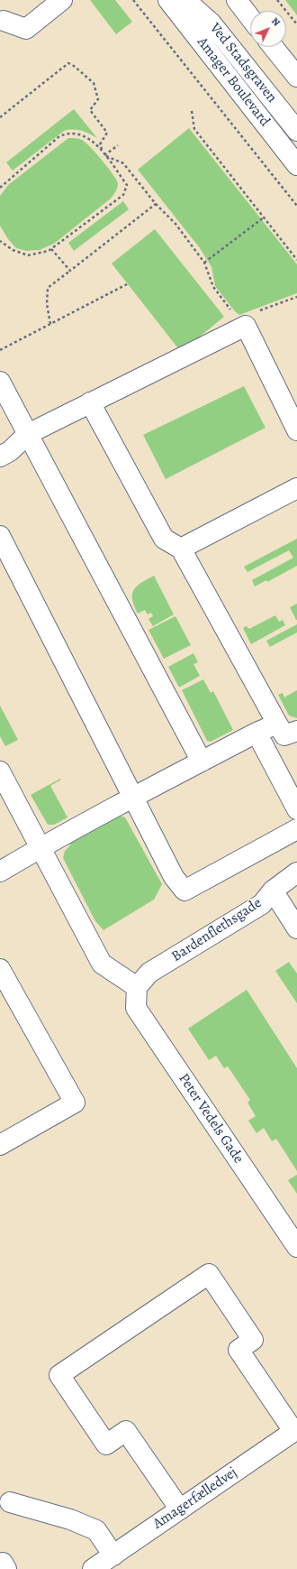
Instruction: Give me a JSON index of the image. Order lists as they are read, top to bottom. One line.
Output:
{"streets":{"street":["Ved Stadsgraven","Amager Boulevard","Bardenflethsgade","Peter Vedels Gade","Amagerfælledvej"]},"crossings":[["Bardenflethsgade","Peter Vedels Gade"]],"north":"top right"}
